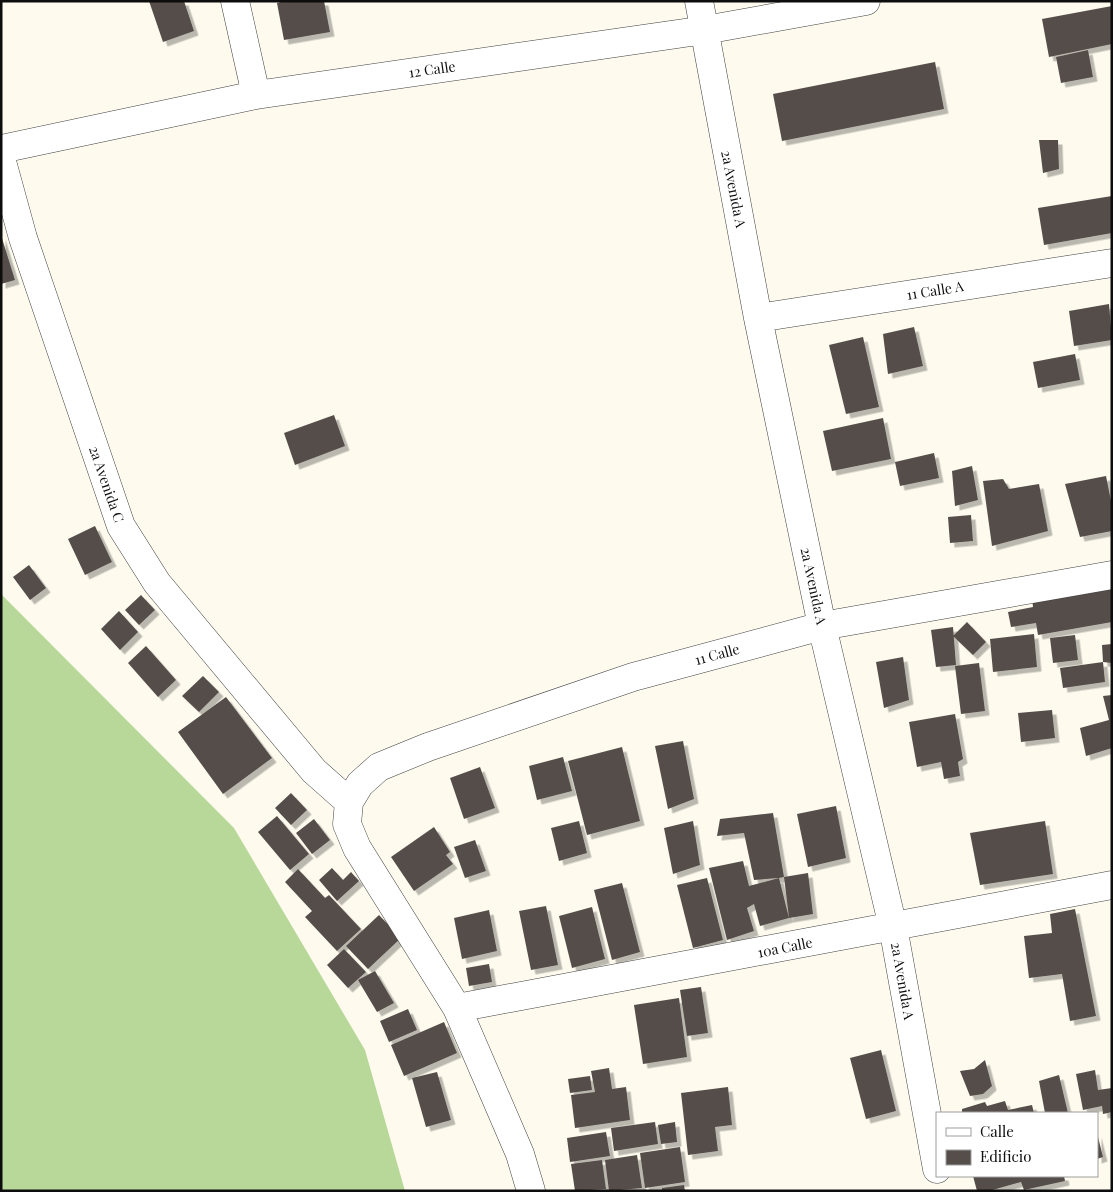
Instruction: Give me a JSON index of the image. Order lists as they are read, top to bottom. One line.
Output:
{"streets":{"street":["12 Calle","2a Avenida A","11 Calle A","2a Avenida C","11 Calle","10a Calle"]},"crossings":[["12 Calle","2a Avenida A"],["2a Avenida A","11 Calle A"],["2a Avenida A","11 Calle"],["2a Avenida A","10a Calle"],["2a Avenida C","11 Calle"]],"legend":["Calle","Edificio"]}
